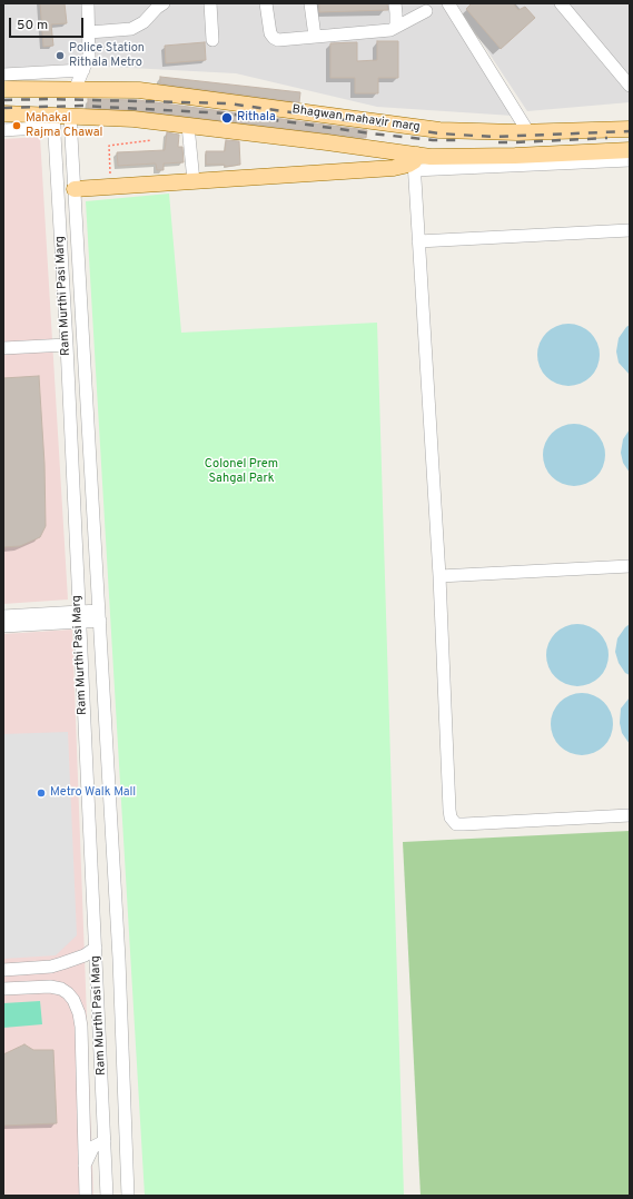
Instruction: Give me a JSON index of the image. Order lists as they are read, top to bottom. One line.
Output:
{"streets":{"main road":["Bhagwan mahavir marg"],"street":["Ram Murthi Pasi Marg"]},"parks":["Colonel Prem Sahgal Park"],"places":["Police Station Rithala Metro","Rithala","Mahakal Rajma Chawal","Metro Walk Mall"],"scale_bar":"50 m"}
